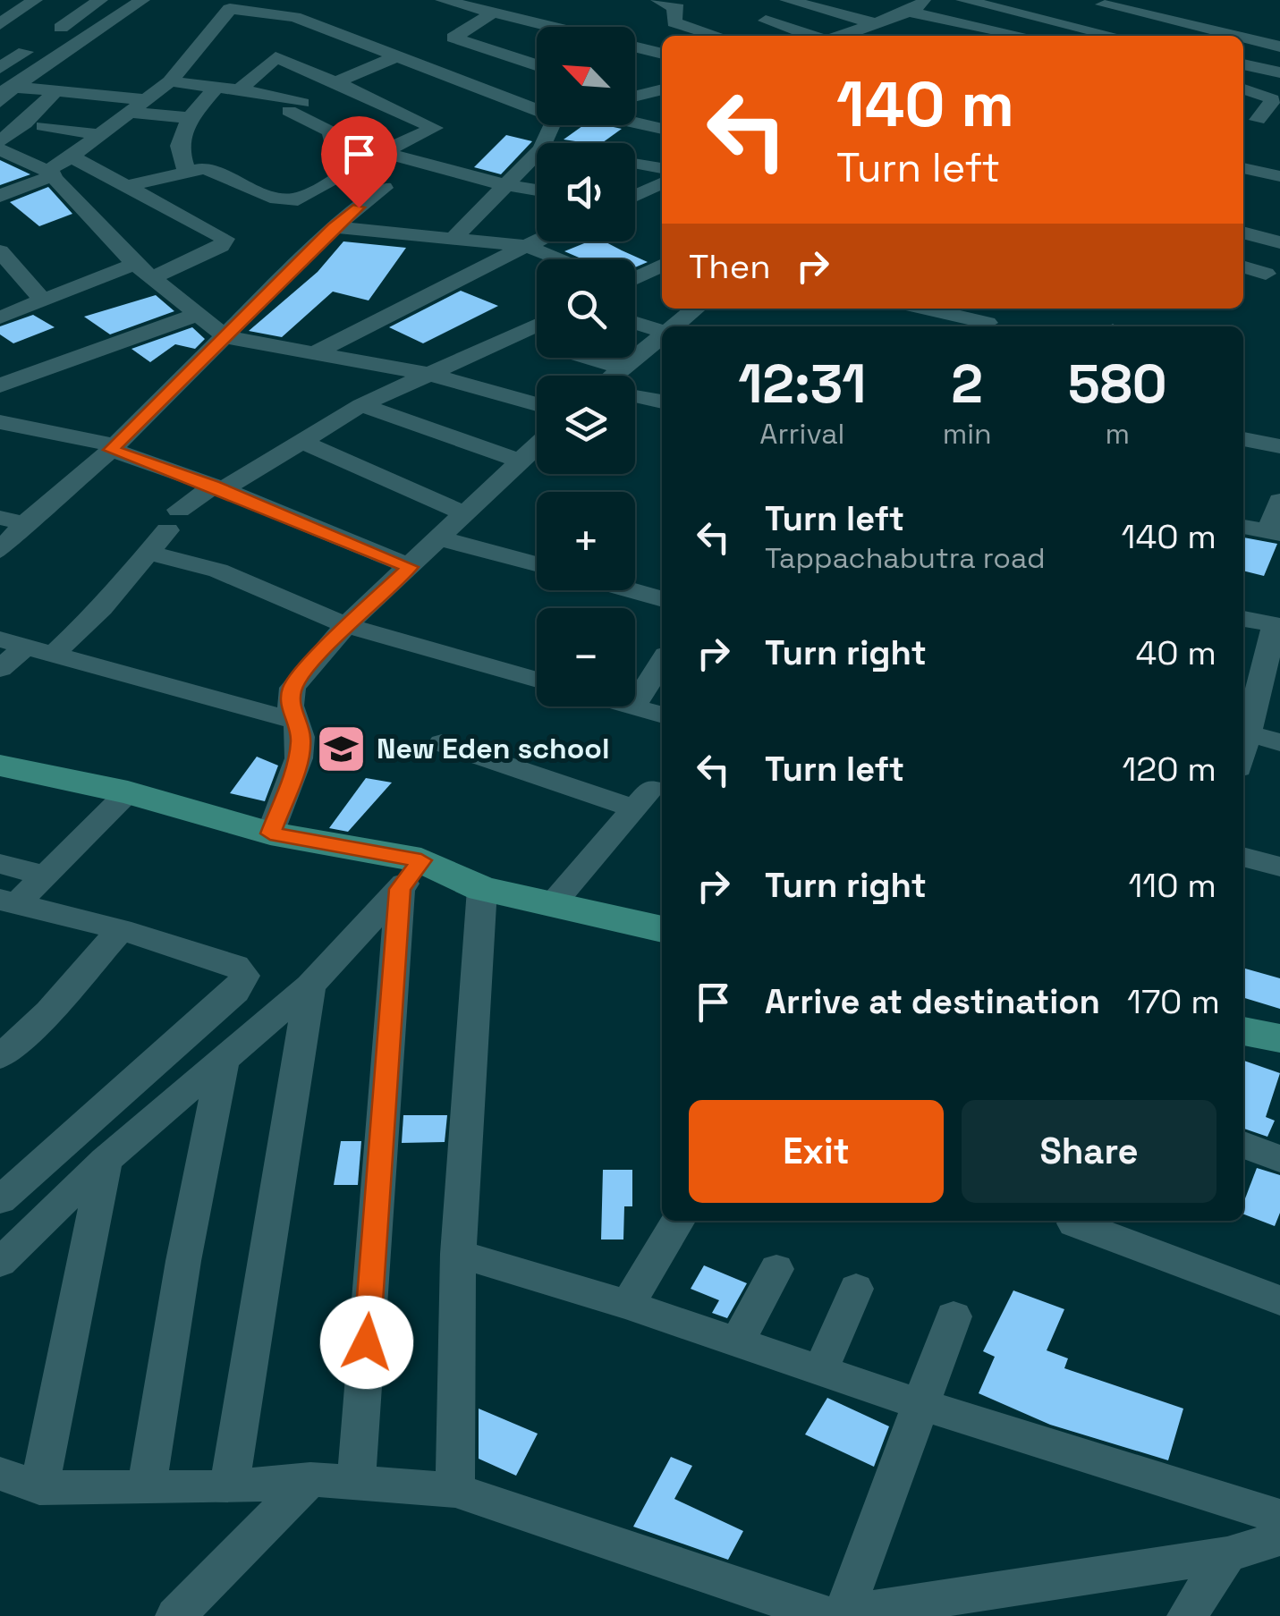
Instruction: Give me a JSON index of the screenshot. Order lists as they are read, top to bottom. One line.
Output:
{"places":{"school or university":["New Eden school"]},"north":"top left","page":{"map_buttons":["+","−"],"turn":["140 m","Turn left"],"then":"Then","eta":["12:31","Arrival","2","min","580","m"],"list":[{"name":"Turn left","note":"Tappachabutra road","value":"140 m"},{"name":"Turn right","value":"40 m"},{"name":"Turn left","value":"120 m"},{"name":"Turn right","value":"110 m"},{"name":"Arrive at destination","value":"170 m"}],"buttons":["Exit","Share"]}}
